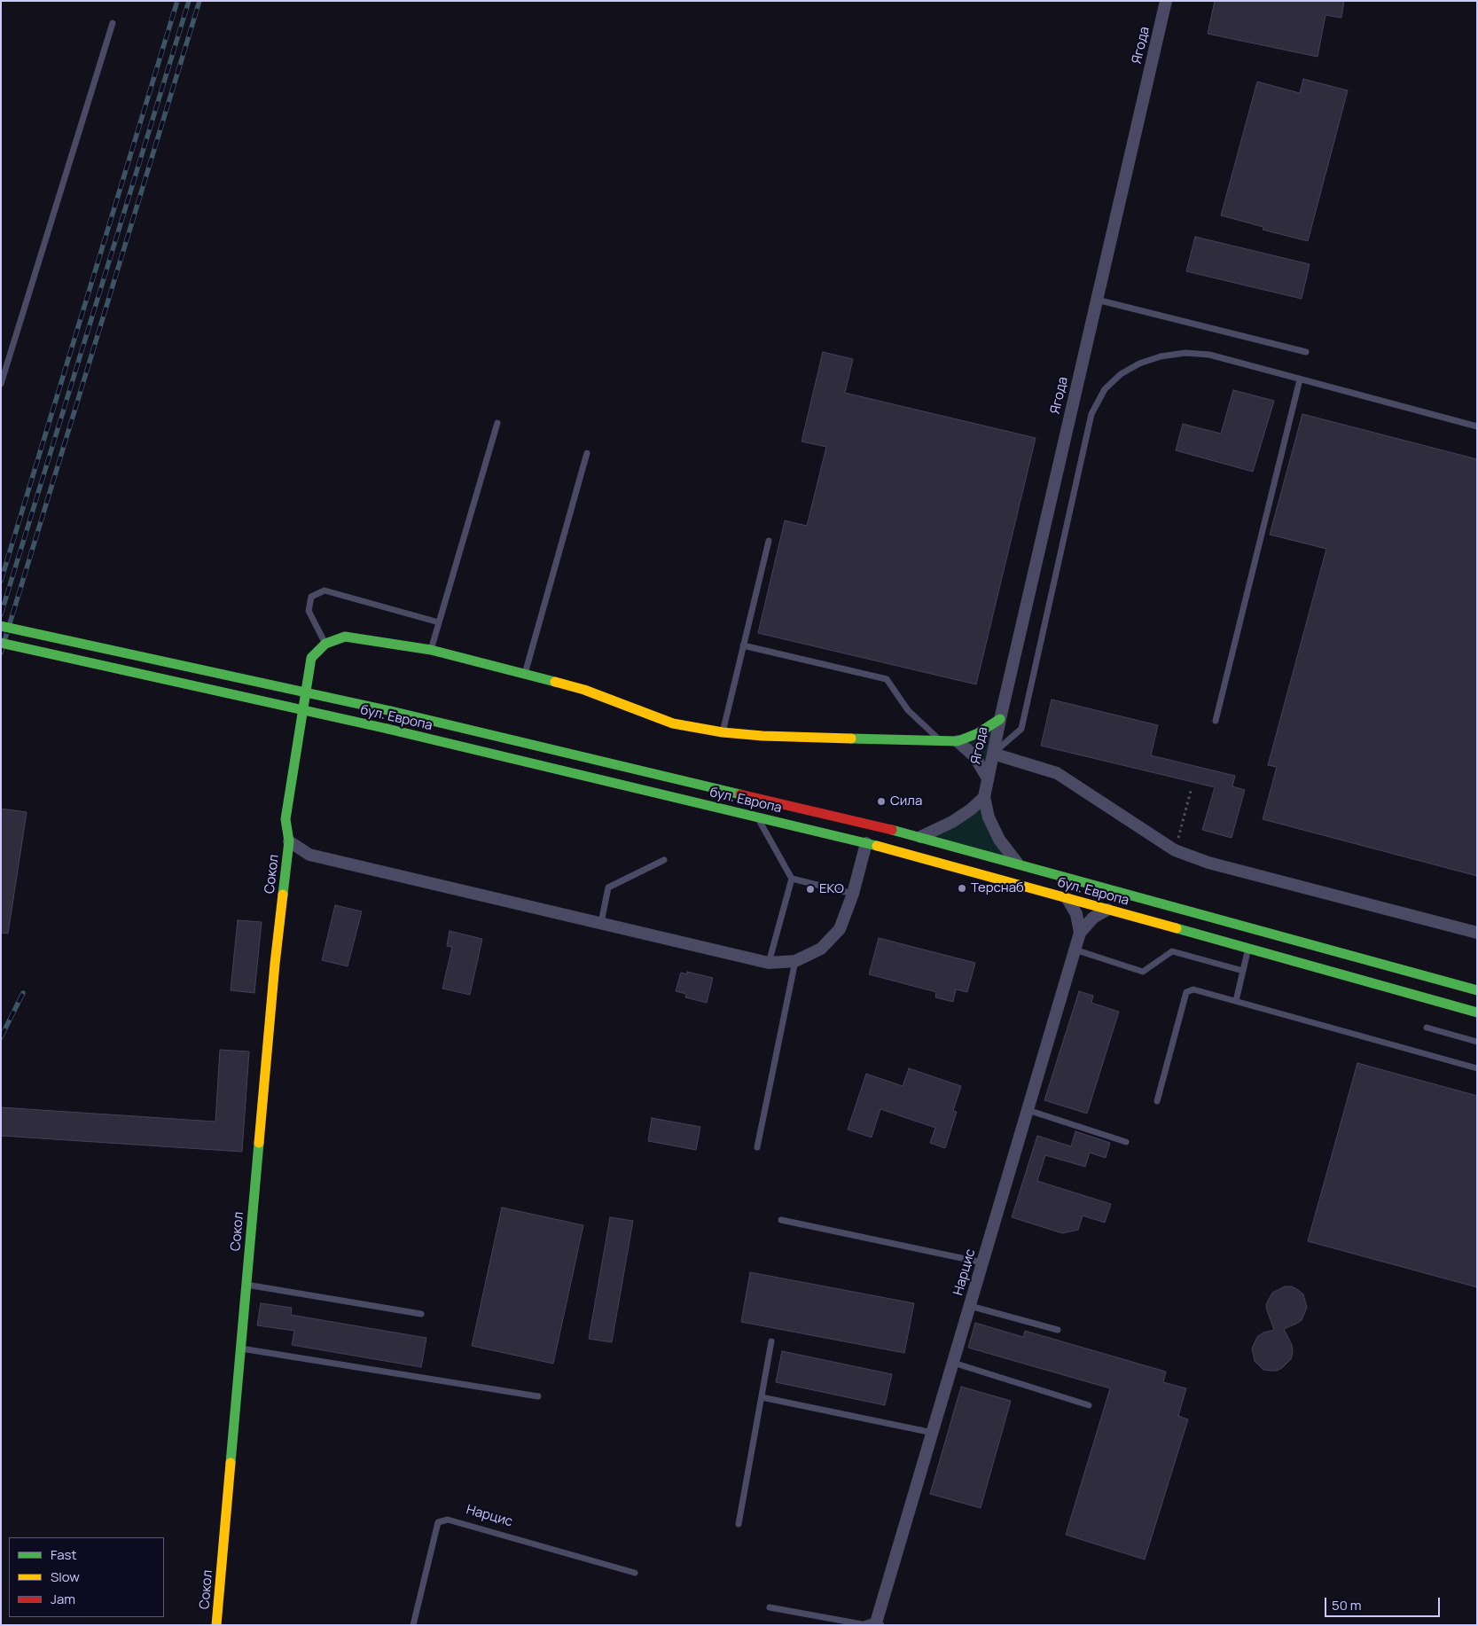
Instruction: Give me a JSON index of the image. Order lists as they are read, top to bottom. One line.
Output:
{"streets":{"main road":["бул. Европа","Сокол"],"street":["Ягода","Нарцис"]},"places":["Сила","Терснаб","EKO"],"legend":["Fast","Slow","Jam"],"scale_bar":"50 m"}
